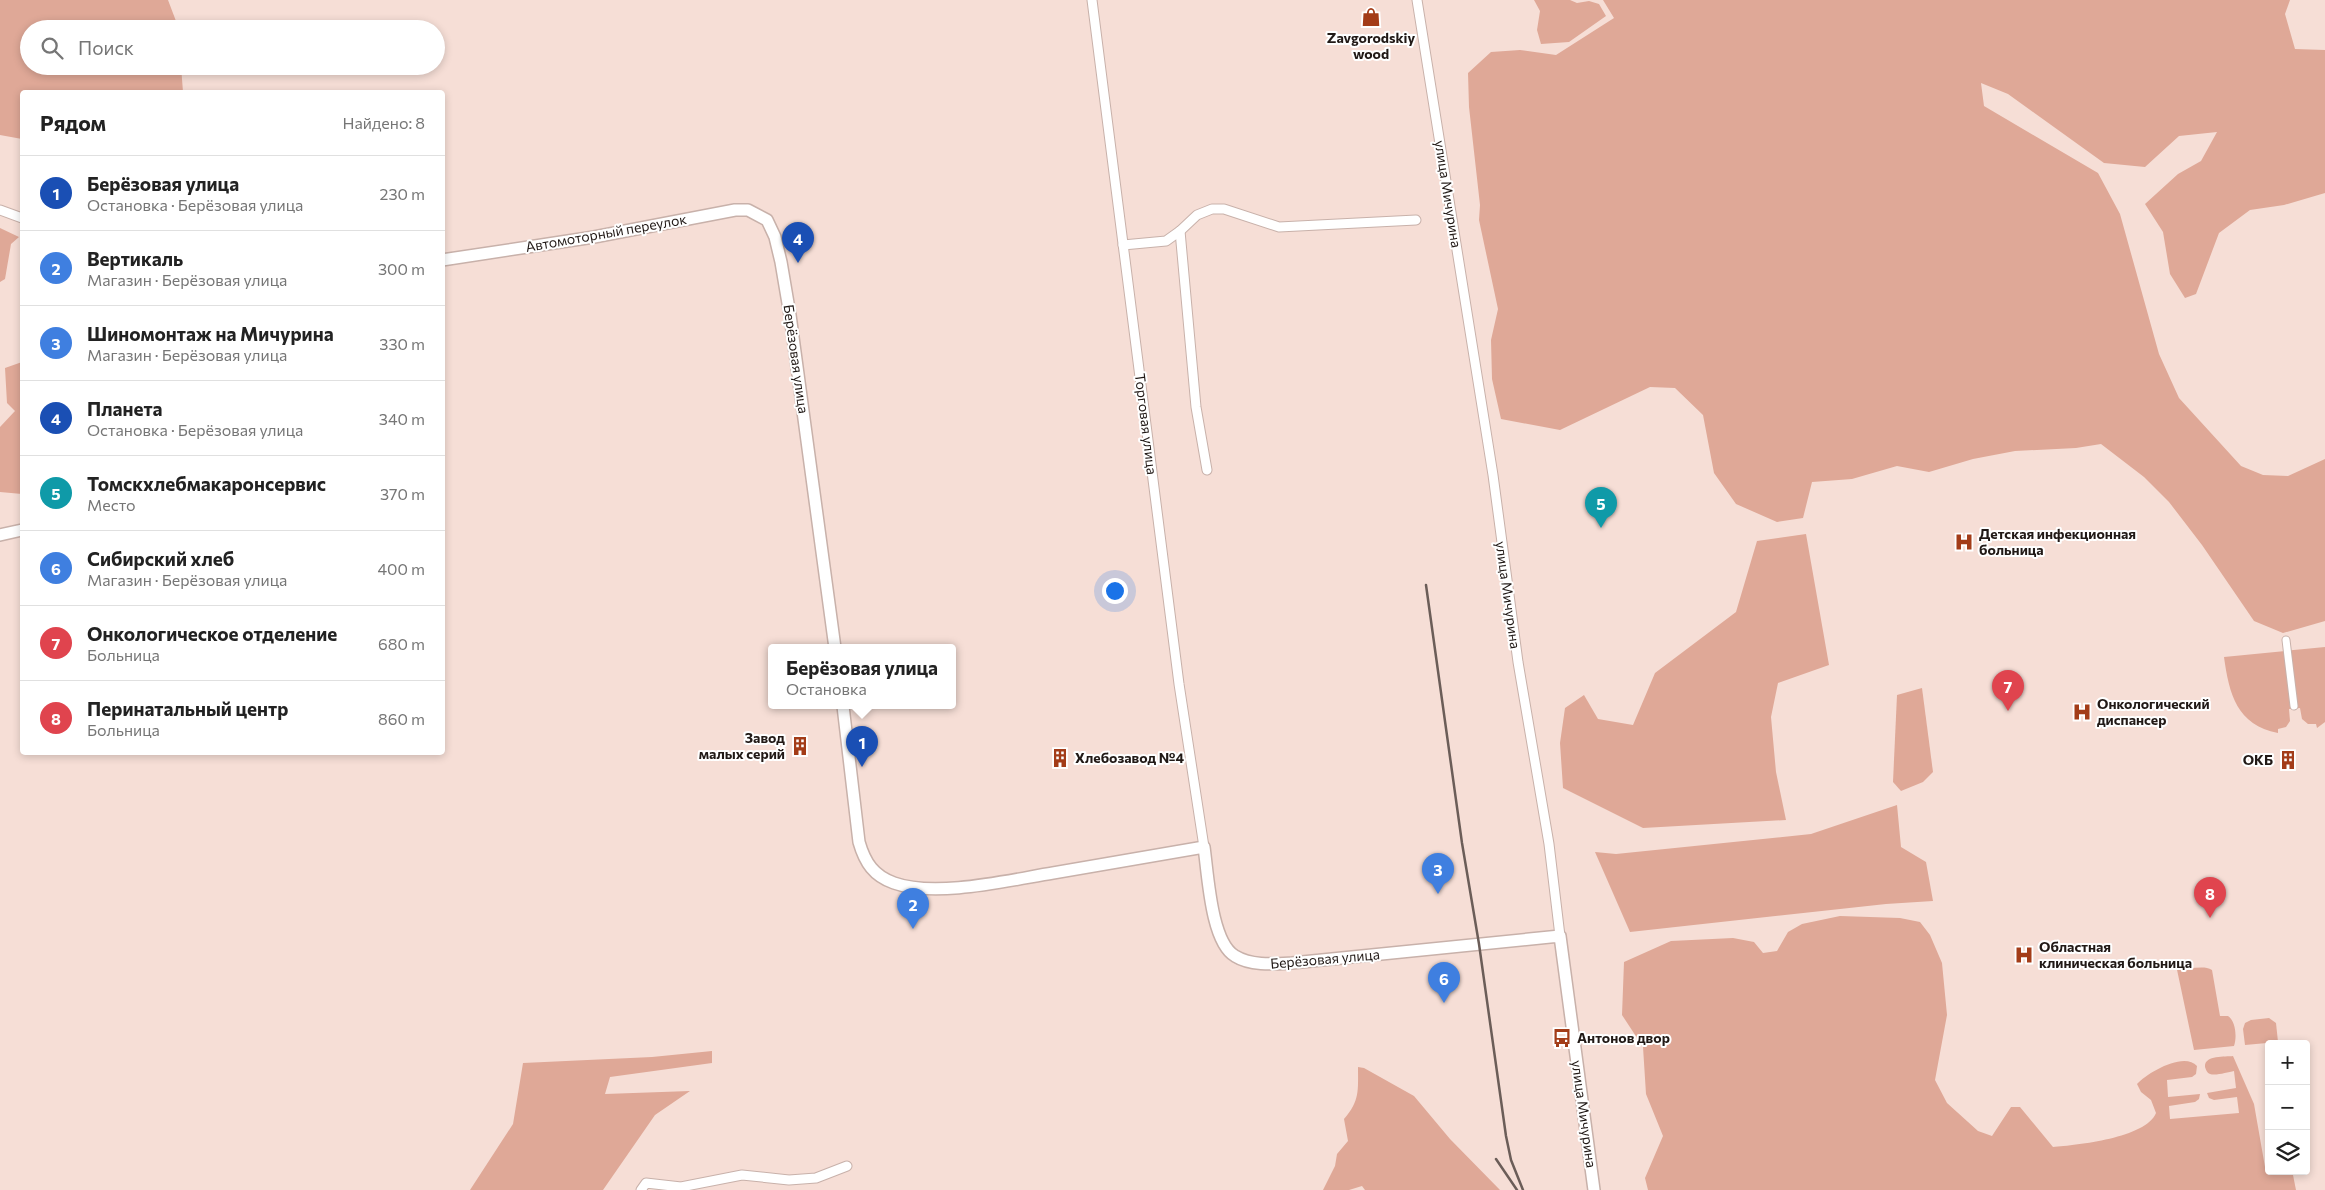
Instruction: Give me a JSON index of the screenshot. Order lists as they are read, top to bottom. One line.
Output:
{"streets":{"street":["улица Мичурина","Автомоторный переулок","Берёзовая улица","Торговая улица"]},"crossings":[["улица Мичурина","Берёзовая улица"],["Автомоторный переулок","Берёзовая улица"],["Берёзовая улица","Торговая улица"]],"places":{"shop":["Zavgorodskiy wood"],"hospital":["Детская инфекционная больница","Онкологический диспансер","Областная клиническая больница"],"building":["Завод малых серий","Хлебозавод №4","ОКБ"],"bus stop":["Антонов двор"]},"page":{"search":"Поиск","heading":["Рядом","Найдено: 8"],"list":[{"mark":"1","name":"Берёзовая улица","note":"Остановка · Берёзовая улица","value":"230 m"},{"mark":"2","name":"Вертикаль","note":"Магазин · Берёзовая улица","value":"300 m"},{"mark":"3","name":"Шиномонтаж на Мичурина","note":"Магазин · Берёзовая улица","value":"330 m"},{"mark":"4","name":"Планета","note":"Остановка · Берёзовая улица","value":"340 m"},{"mark":"5","name":"Томскхлебмакаронсервис","note":"Место","value":"370 m"},{"mark":"6","name":"Сибирский хлеб","note":"Магазин · Берёзовая улица","value":"400 m"},{"mark":"7","name":"Онкологическое отделение","note":"Больница","value":"680 m"},{"mark":"8","name":"Перинатальный центр","note":"Больница","value":"860 m"}],"pins":["4","5","7","1","3","8","2","6"],"popup":["Берёзовая улица","Остановка"],"map_buttons":["+","−"]}}
